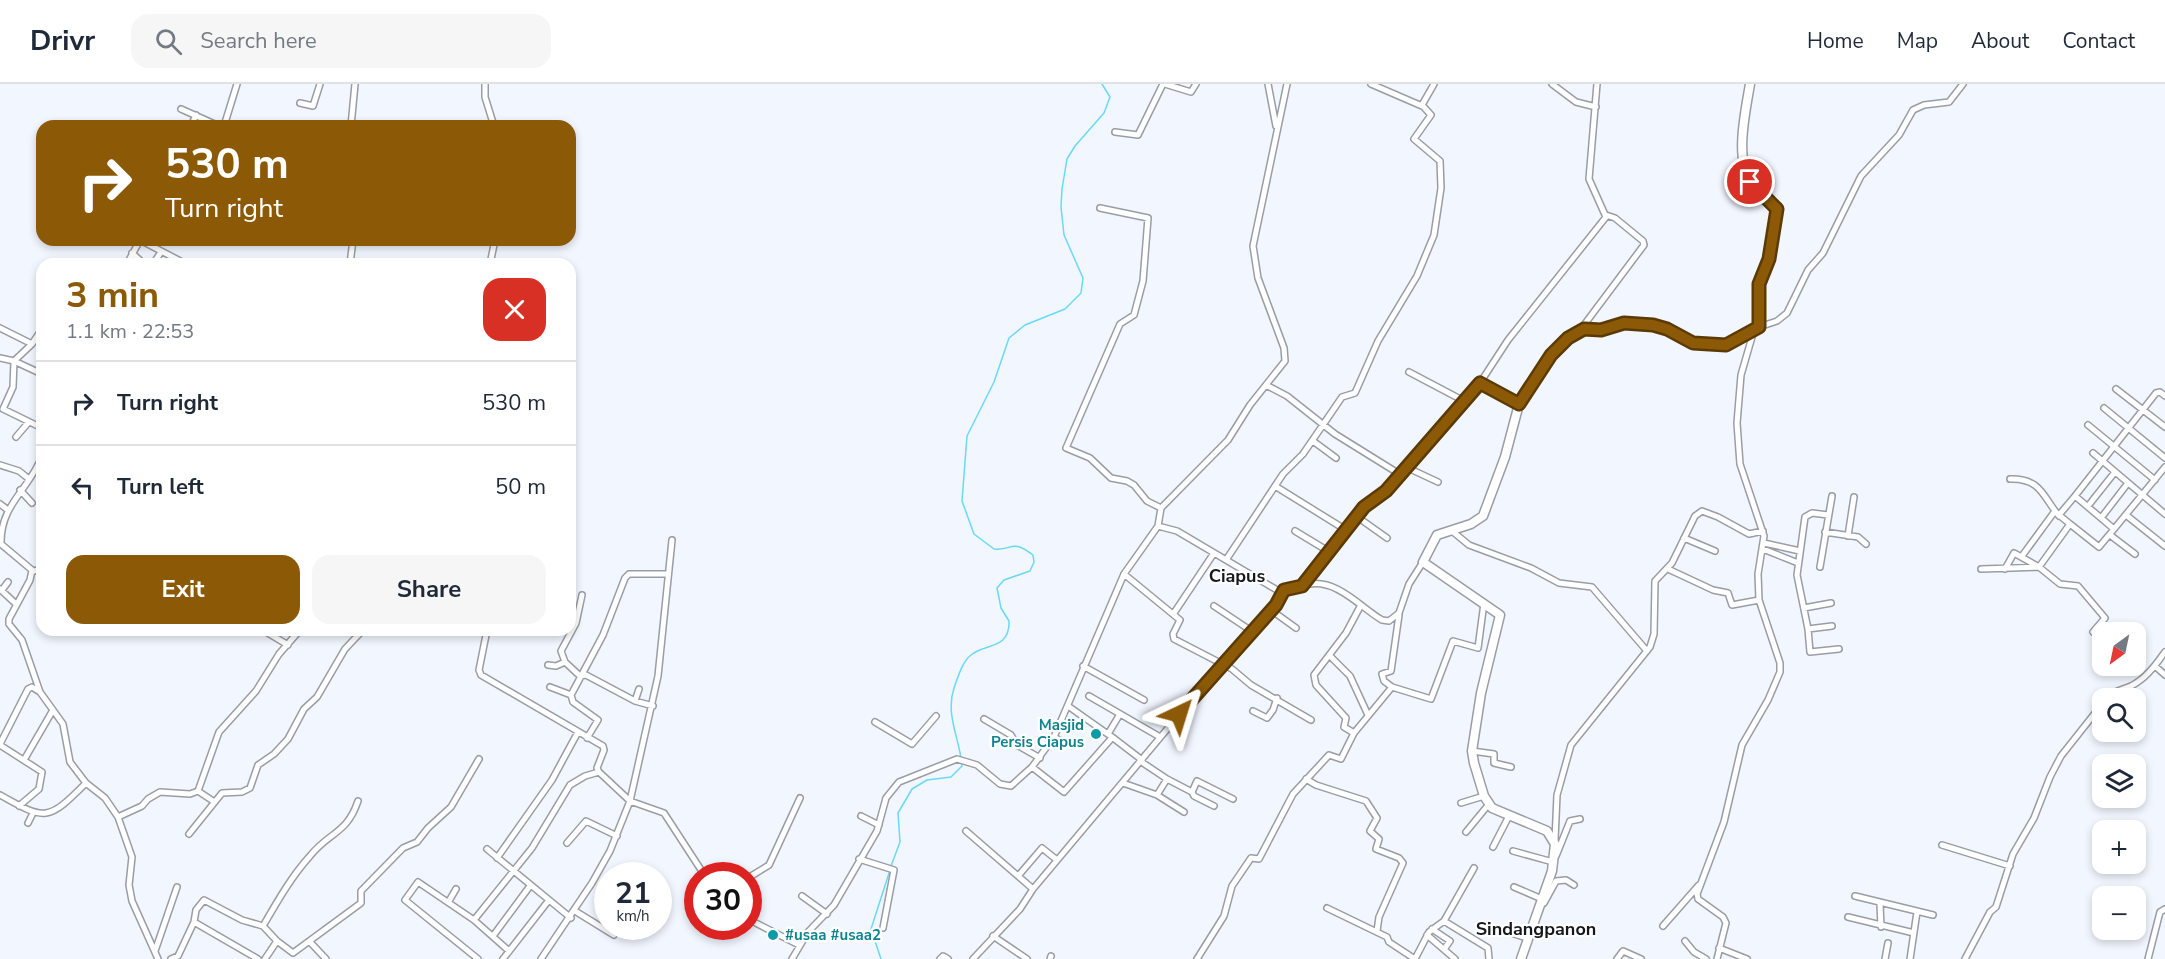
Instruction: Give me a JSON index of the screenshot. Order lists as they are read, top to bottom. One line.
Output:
{"districts":["Ciapus","Sindangpanon"],"places":["Masjid Persis Ciapus","#usaa #usaa2"],"north":"bottom left","page":{"header":"Drivr","search":"Search here","nav":["Home","Map","About","Contact"],"turn":["530 m","Turn right"],"heading":["3 min","1.1 km · 22:53"],"list":[{"name":"Turn right","value":"530 m"},{"name":"Turn left","value":"50 m"}],"buttons":["Exit","Share"],"map_buttons":["+","−"],"speed":"21 km/h","limit":"30"}}
